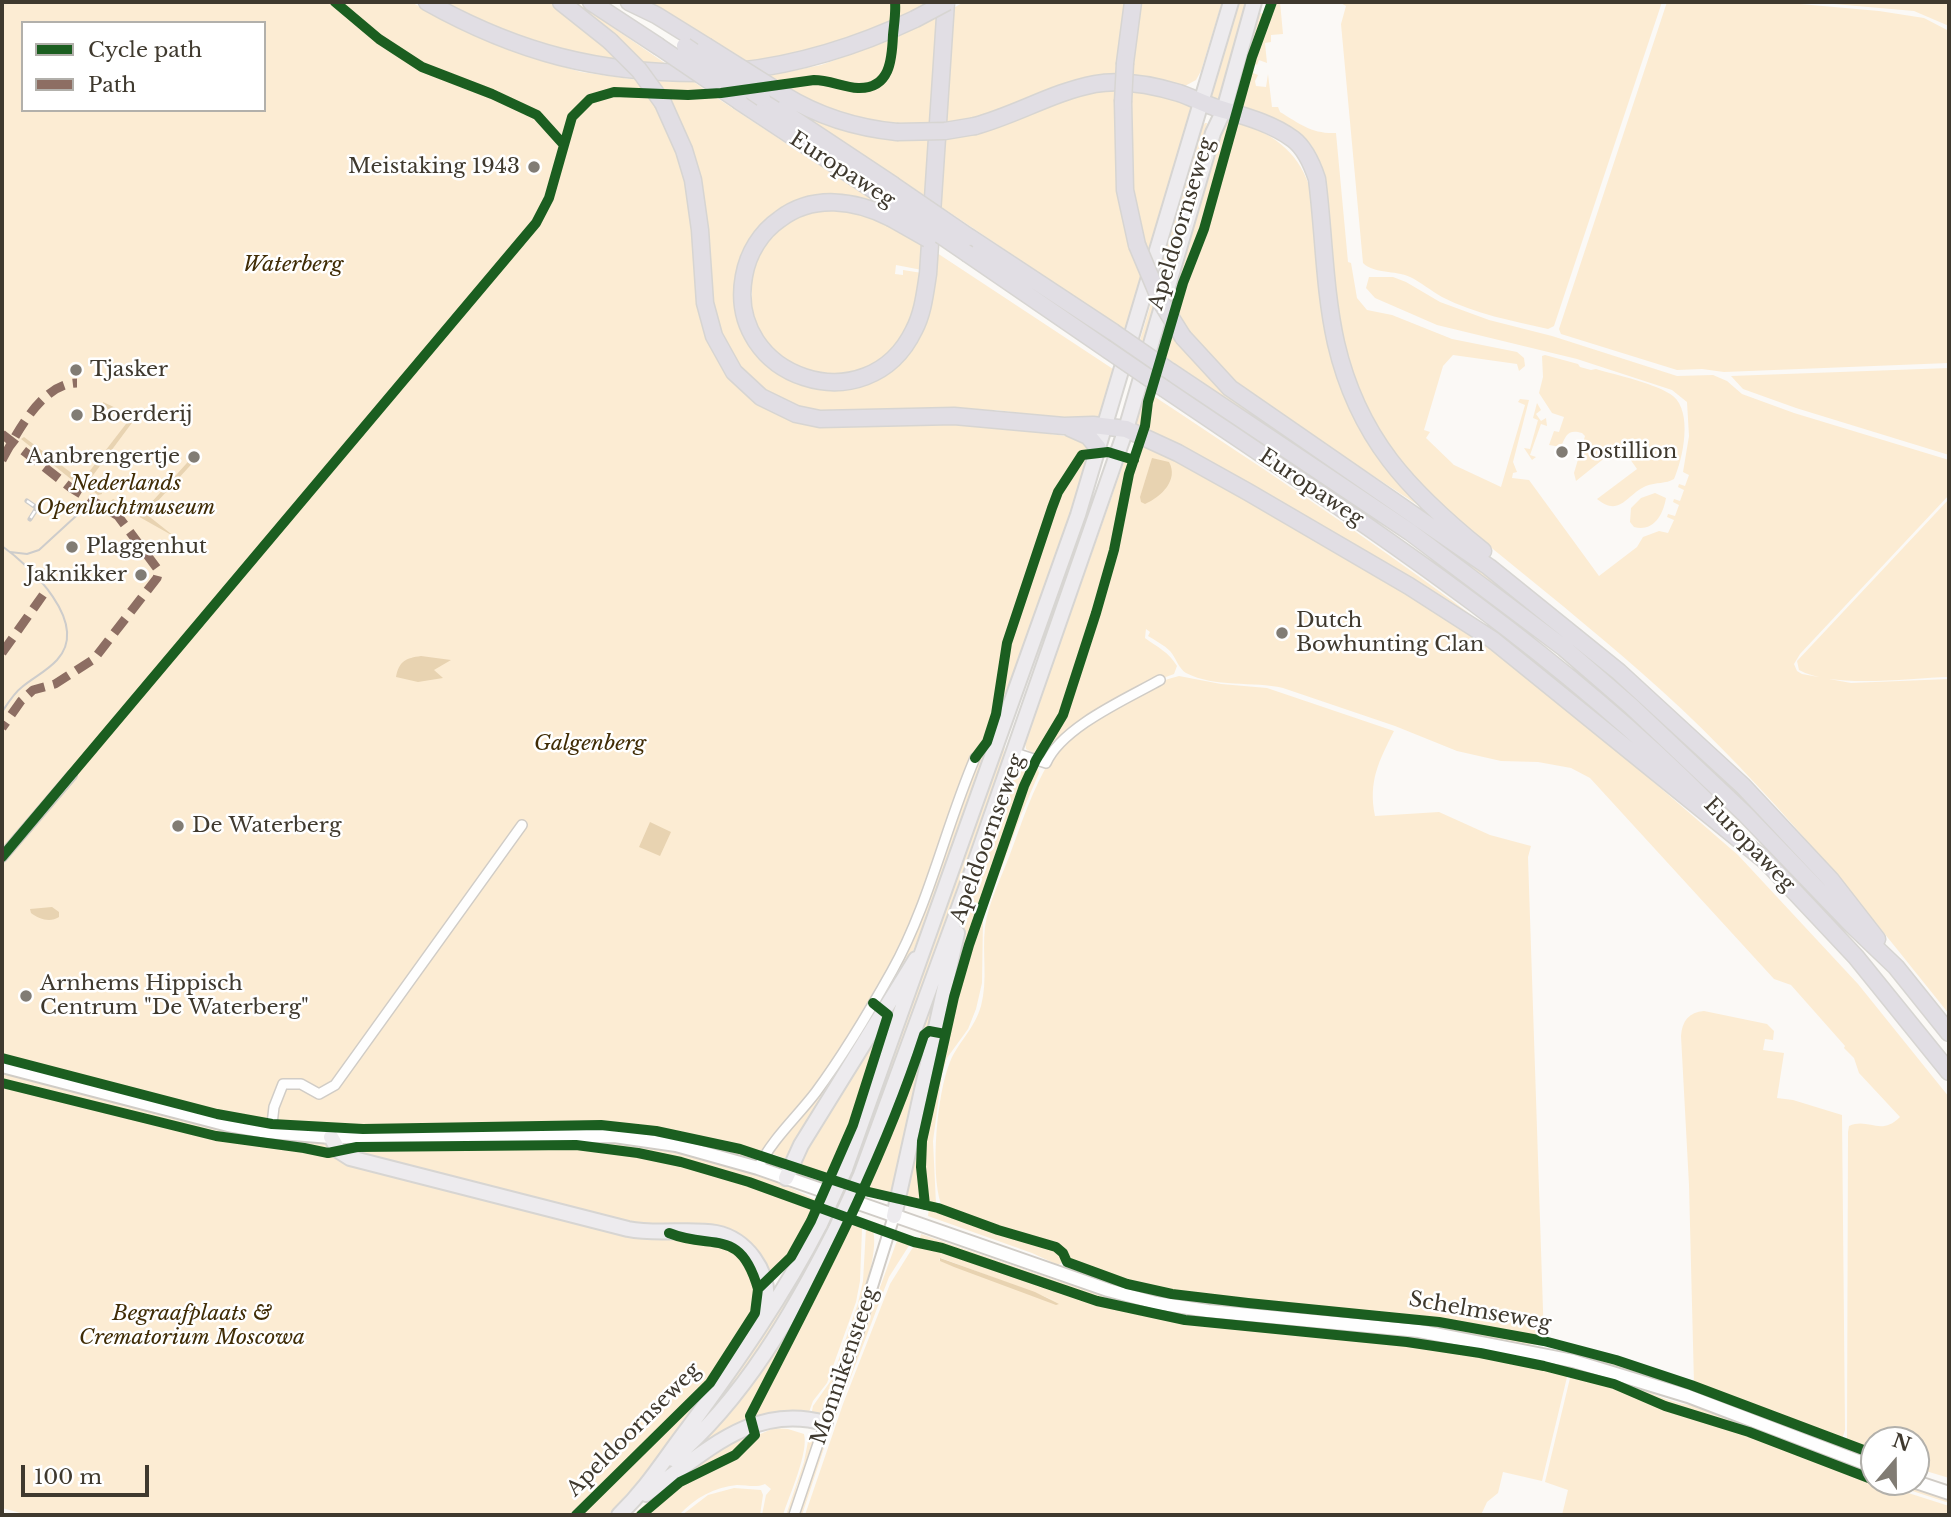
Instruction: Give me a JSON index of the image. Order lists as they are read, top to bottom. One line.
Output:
{"streets":{"highway":["Europaweg"],"main road":["Apeldoornseweg","Schelmseweg"],"street":["Monnikensteeg"]},"crossings":[["Apeldoornseweg","Schelmseweg"],["Schelmseweg","Monnikensteeg"]],"parks":["Waterberg","Nederlands Openluchtmuseum","Galgenberg","Begraafplaats & Crematorium Moscowa"],"places":["Meistaking 1943","Tjasker","Boerderij","Postillion","Aanbrengertje","Plaggenhut","Jaknikker","Dutch Bowhunting Clan","De Waterberg","Arnhems Hippisch Centrum \"De Waterberg\""],"legend":["Cycle path","Path"],"scale_bar":"100 m","north":"top"}
